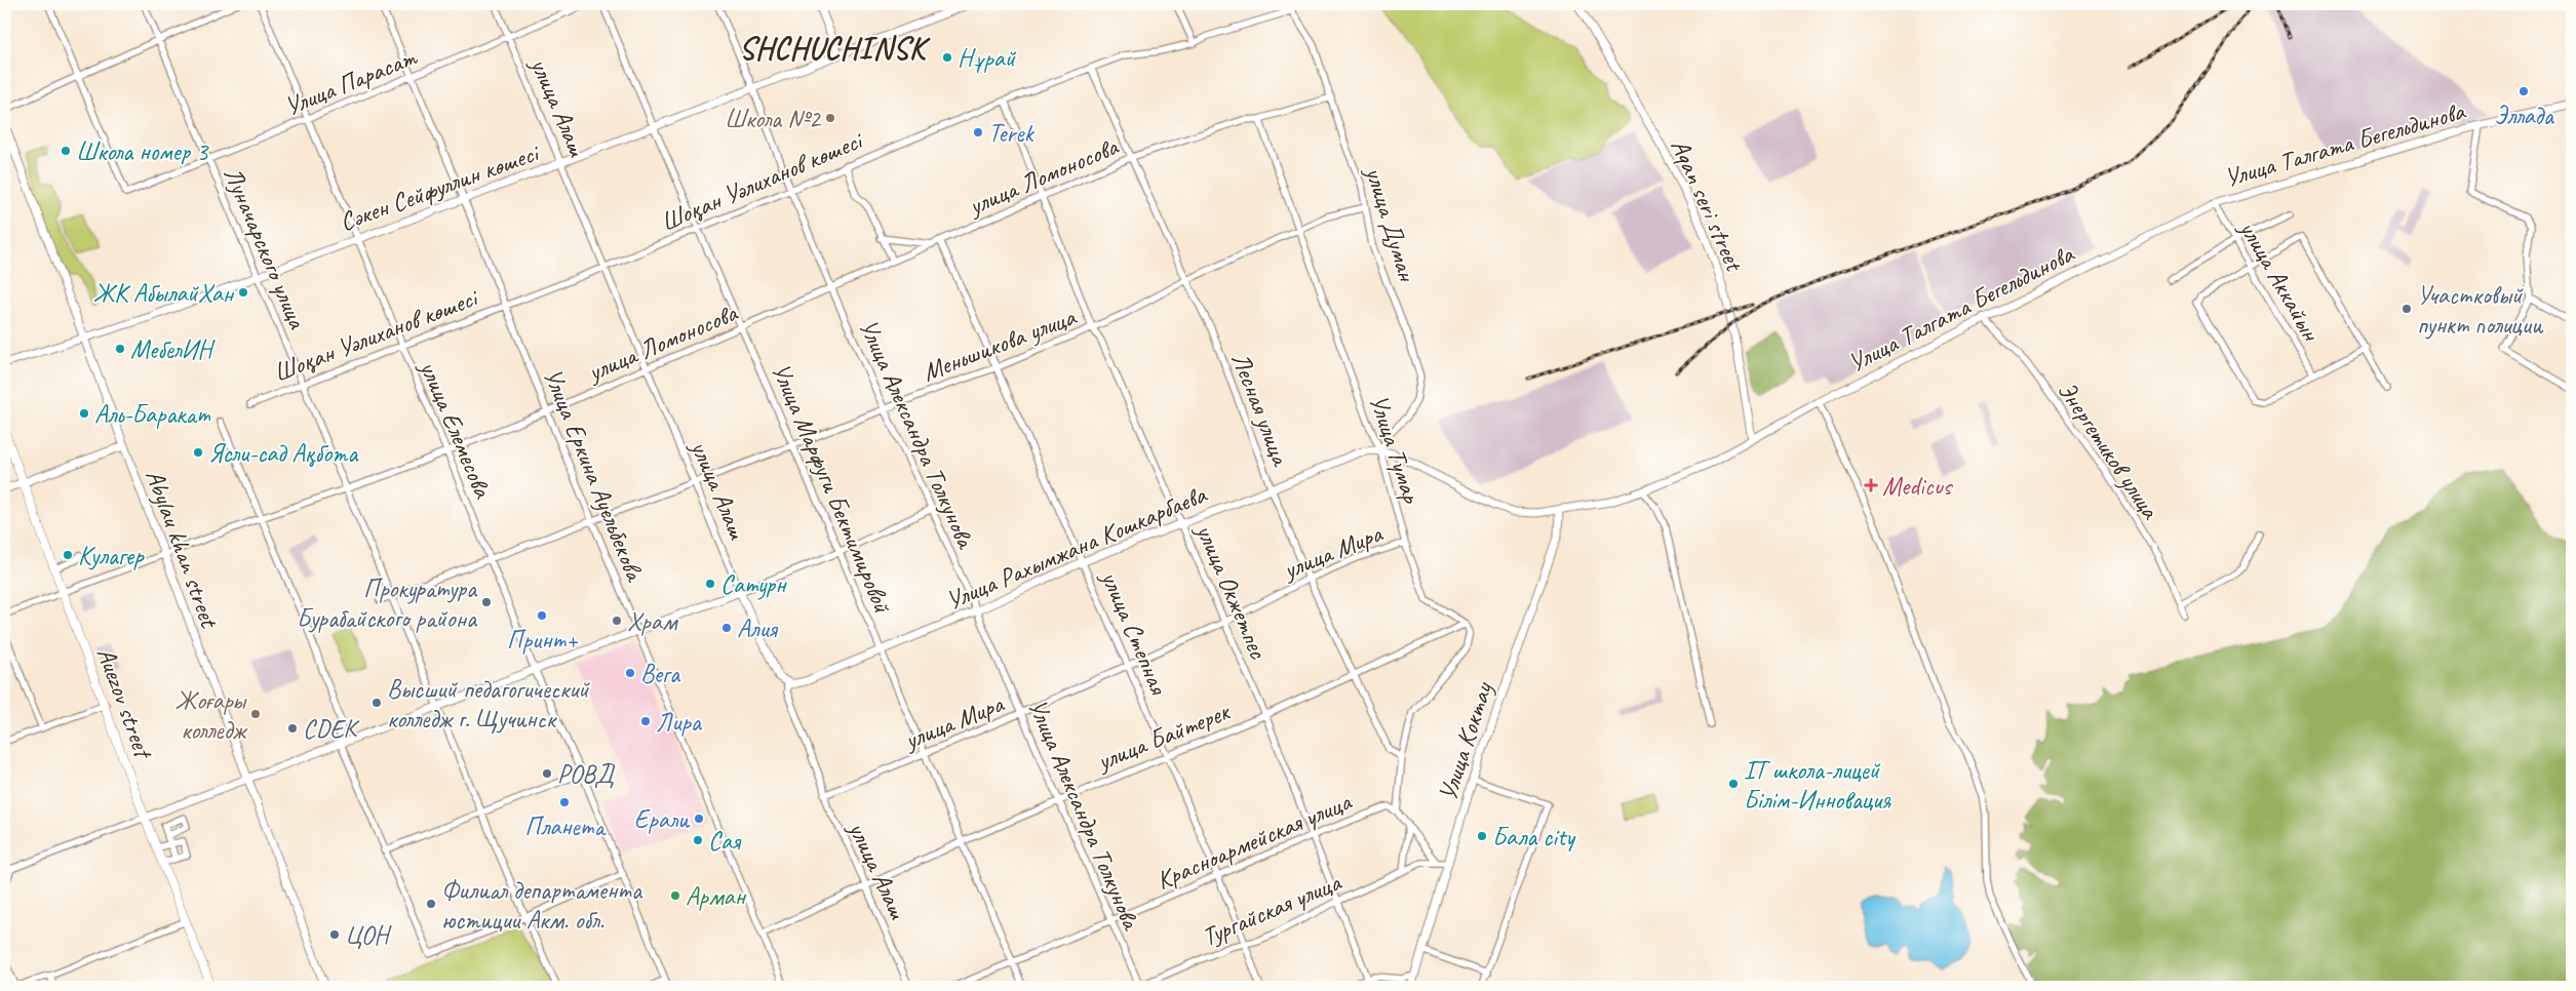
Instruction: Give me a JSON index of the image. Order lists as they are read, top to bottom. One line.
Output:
{"streets":{"main road":["Auezov street"],"street":["Улица Парасат","улица Алаш","Улица Талгата Бегельдинова","улица Ломоносова","Шоқан Уәлиханов көшесі","Сәкен Сейфуллин көшесі","Aqan seri street","улица Думан","Луначарского улица","улица Аккайын","Меньшикова улица","Лесная улица","улица Елемесова","Улица Александра Толкунова","Улица Тумар","Энергетиков улица","Улица Еркина Ауельбекова","Улица Марфуги Бектимировой","Улица Рахымжана Кошкарбаева","Abylau khan street","улица Мира","улица Окжетпес","улица Степная","улица Байтерек","Улица Коктау","Красноармейская улица","Тургайская улица"]},"crossings":[["Улица Парасат","улица Алаш"],["Улица Парасат","Луначарского улица"],["Улица Парасат","улица Елемесова"],["Улица Парасат","Улица Еркина Ауельбекова"],["улица Алаш","улица Ломоносова"],["улица Алаш","Шоқан Уәлиханов көшесі"],["улица Алаш","Сәкен Сейфуллин көшесі"],["улица Алаш","Меньшикова улица"],["улица Алаш","Улица Рахымжана Кошкарбаева"],["улица Алаш","улица Мира"],["улица Алаш","улица Байтерек"],["Улица Талгата Бегельдинова","Aqan seri street"],["Улица Талгата Бегельдинова","улица Думан"],["Улица Талгата Бегельдинова","улица Аккайын"],["Улица Талгата Бегельдинова","Улица Тумар"],["Улица Талгата Бегельдинова","Энергетиков улица"],["Улица Талгата Бегельдинова","Улица Рахымжана Кошкарбаева"],["Улица Талгата Бегельдинова","Улица Коктау"],["улица Ломоносова","улица Думан"],["улица Ломоносова","Луначарского улица"],["улица Ломоносова","Лесная улица"],["улица Ломоносова","улица Елемесова"],["улица Ломоносова","Улица Александра Толкунова"],["улица Ломоносова","Улица Тумар"],["улица Ломоносова","Улица Еркина Ауельбекова"],["улица Ломоносова","Улица Марфуги Бектимировой"],["улица Ломоносова","Abylau khan street"],["улица Ломоносова","улица Окжетпес"],["улица Ломоносова","улица Степная"],["улица Ломоносова","Auezov street"],["Шоқан Уәлиханов көшесі","улица Думан"],["Шоқан Уәлиханов көшесі","Луначарского улица"],["Шоқан Уәлиханов көшесі","Лесная улица"],["Шоқан Уәлиханов көшесі","улица Елемесова"],["Шоқан Уәлиханов көшесі","Улица Александра Толкунова"],["Шоқан Уәлиханов көшесі","Улица Еркина Ауельбекова"],["Шоқан Уәлиханов көшесі","Улица Марфуги Бектимировой"],["Шоқан Уәлиханов көшесі","улица Окжетпес"],["Сәкен Сейфуллин көшесі","Луначарского улица"],["Сәкен Сейфуллин көшесі","улица Елемесова"],["Сәкен Сейфуллин көшесі","Улица Александра Толкунова"],["Сәкен Сейфуллин көшесі","Улица Еркина Ауельбекова"],["Сәкен Сейфуллин көшесі","Улица Марфуги Бектимировой"],["Сәкен Сейфуллин көшесі","Abylau khan street"],["улица Думан","Меньшикова улица"],["улица Думан","Улица Тумар"],["улица Думан","Улица Рахымжана Кошкарбаева"],["Луначарского улица","Меньшикова улица"],["Меньшикова улица","Лесная улица"],["Меньшикова улица","улица Елемесова"],["Меньшикова улица","Улица Александра Толкунова"],["Меньшикова улица","Улица Тумар"],["Меньшикова улица","Улица Еркина Ауельбекова"],["Меньшикова улица","Улица Марфуги Бектимировой"],["Меньшикова улица","улица Окжетпес"],["Меньшикова улица","улица Степная"],["Лесная улица","Улица Рахымжана Кошкарбаева"],["Лесная улица","улица Мира"],["Лесная улица","улица Байтерек"],["Улица Александра Толкунова","Улица Рахымжана Кошкарбаева"],["Улица Александра Толкунова","улица Мира"],["Улица Александра Толкунова","улица Байтерек"],["Улица Александра Толкунова","Красноармейская улица"],["Улица Александра Толкунова","Тургайская улица"],["Улица Тумар","Улица Рахымжана Кошкарбаева"],["Улица Тумар","улица Мира"],["Улица Тумар","улица Байтерек"],["Улица Еркина Ауельбекова","улица Байтерек"],["Улица Марфуги Бектимировой","Улица Рахымжана Кошкарбаева"],["Улица Марфуги Бектимировой","улица Мира"],["Улица Марфуги Бектимировой","улица Байтерек"],["Улица Марфуги Бектимировой","Красноармейская улица"],["Улица Рахымжана Кошкарбаева","улица Окжетпес"],["Улица Рахымжана Кошкарбаева","улица Степная"],["улица Мира","улица Окжетпес"],["улица Мира","улица Степная"],["улица Окжетпес","улица Байтерек"],["улица Окжетпес","Красноармейская улица"],["улица Окжетпес","Тургайская улица"],["улица Степная","улица Байтерек"],["улица Степная","Красноармейская улица"],["улица Степная","Тургайская улица"],["Улица Коктау","Тургайская улица"]],"districts":["SHCHUCHINSK"],"places":{"other":["Нұрай","Эллада","Школа №2","Terek","Школа номер 3","ЖК АбылайХан","Участковый пункт полиции","МебелИН","Аль-Баракат","Ясли-сад Ақбота","Кулагер","Сатурн","Прокуратура Бурабайского района","Принт+","Храм","Алия","Вега","Высший педагогический колледж г. Щучинск","Жоғары колледж","Лира","CDEK","РОВД","IT школа-лицей Білім-Инновация","Планета","Ерали","Бала city","Сая","Арман","Филиал департамента юстиции Акм. обл.","ЦОН"],"health":["Medicus"]}}
